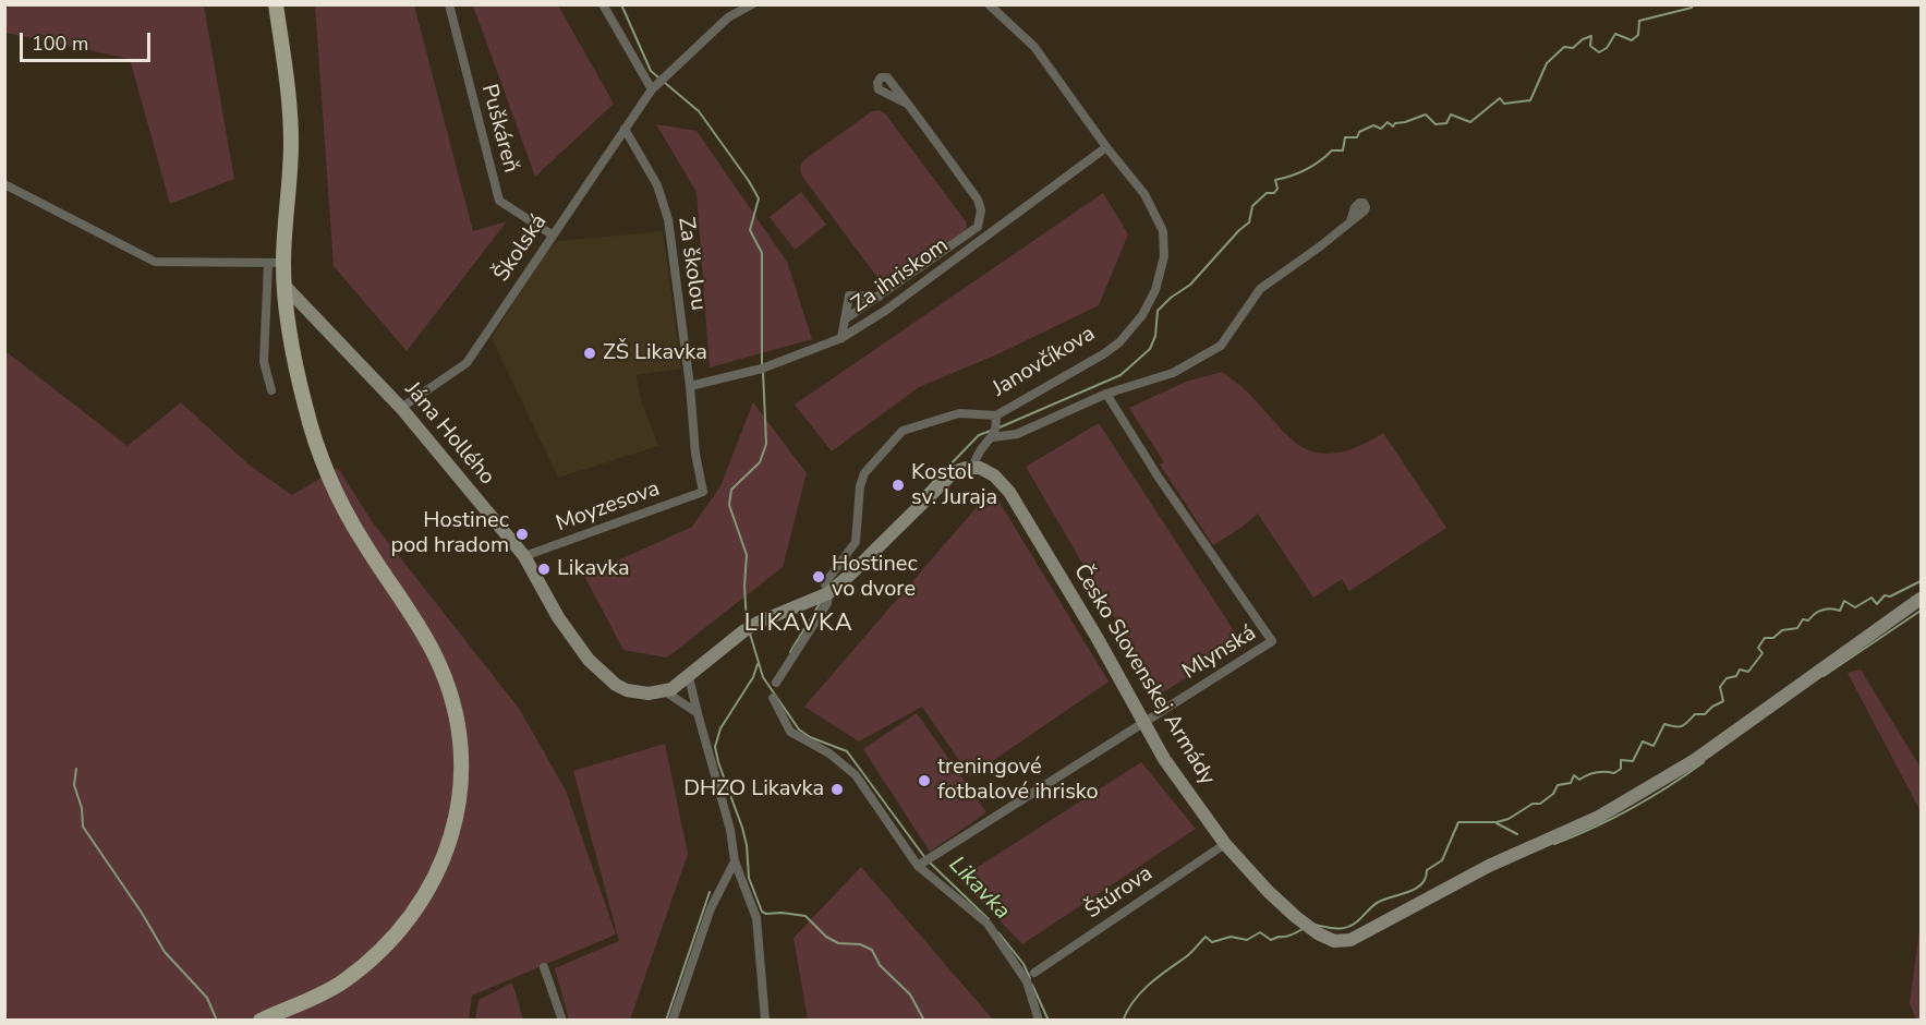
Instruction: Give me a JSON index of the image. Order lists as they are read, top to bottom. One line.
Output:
{"streets":{"street":["Puškáreň","Školská","Za školou","Za ihriskom","Janovčíkova","Jána Hollého","Moyzesova","Mlynská","Česko Slovenskej Armády","Štúrova"]},"crossings":[["Puškáreň","Školská"],["Školská","Za školou"],["Školská","Jána Hollého"],["Za školou","Za ihriskom"],["Za školou","Moyzesova"],["Za ihriskom","Janovčíkova"],["Janovčíkova","Jána Hollého"],["Janovčíkova","Česko Slovenskej Armády"],["Jána Hollého","Moyzesova"],["Mlynská","Česko Slovenskej Armády"],["Česko Slovenskej Armády","Štúrova"]],"districts":["LIKAVKA"],"water":["Likavka"],"places":["ZŠ Likavka","Kostol sv. Juraja","Hostinec pod hradom","Likavka","Hostinec vo dvore","treningové fotbalové ihrisko","DHZO Likavka"],"scale_bar":"100 m"}
